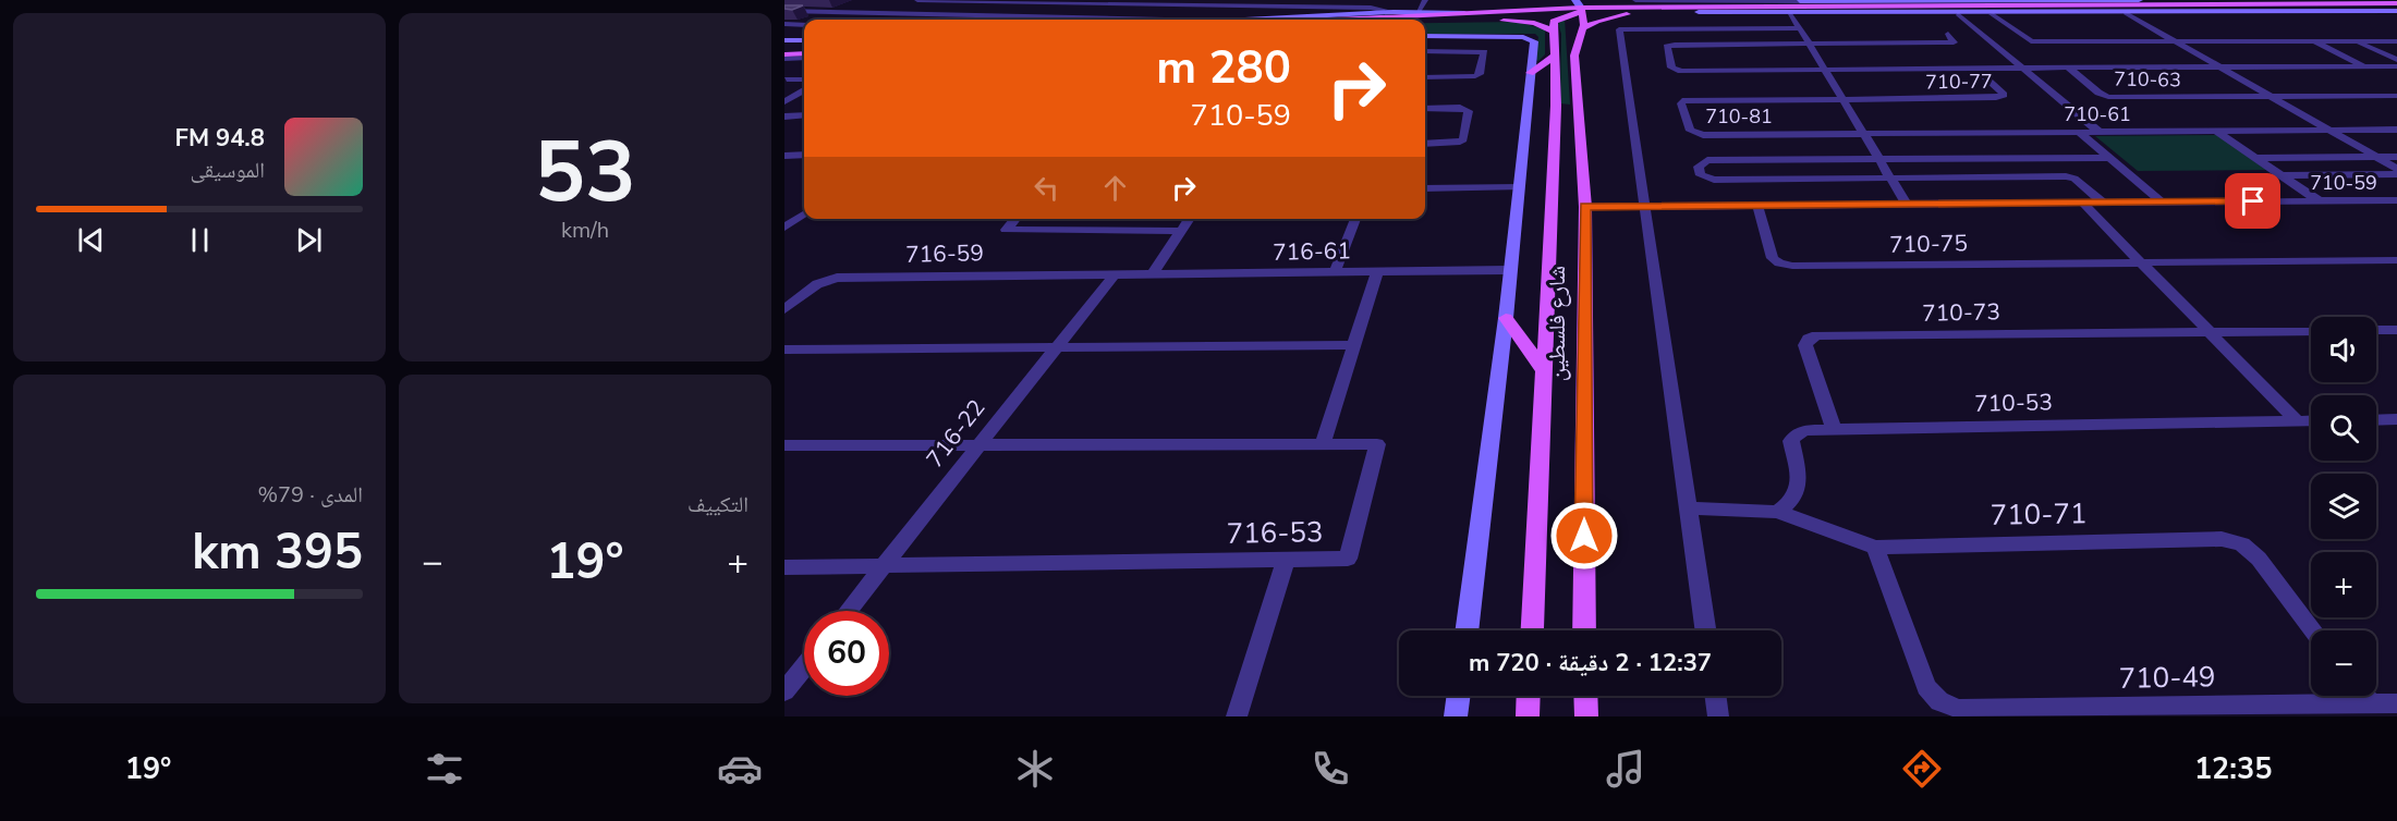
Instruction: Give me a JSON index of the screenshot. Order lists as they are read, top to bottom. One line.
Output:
{"streets":{"main road":["شارع فلسطين"],"street":["710-63","710-77","710-61","710-81","710-59","710-75","716-61","716-59","710-73","710-53","716-22","710-71","716-53","710-49"]},"crossings":[["710-77","710-81"],["710-61","710-81"],["710-59","710-75"],["710-59","شارع فلسطين"],["716-61","716-59"],["716-61","716-22"],["716-59","716-22"],["710-73","710-53"],["716-22","716-53"],["710-71","710-49"]],"page":{"tile":[["53","km/h"],"التكييف",["المدى · 79%","395 km"]],"turn":["280 m","710-59"],"song":["94.8 FM","الموسيقى"],"map_buttons":["+","−"],"heat":["−","19°","+"],"limit":"60","trip":"12:37 · 2 دقيقة · 720 m","tabs":["12:35","19°"]}}
